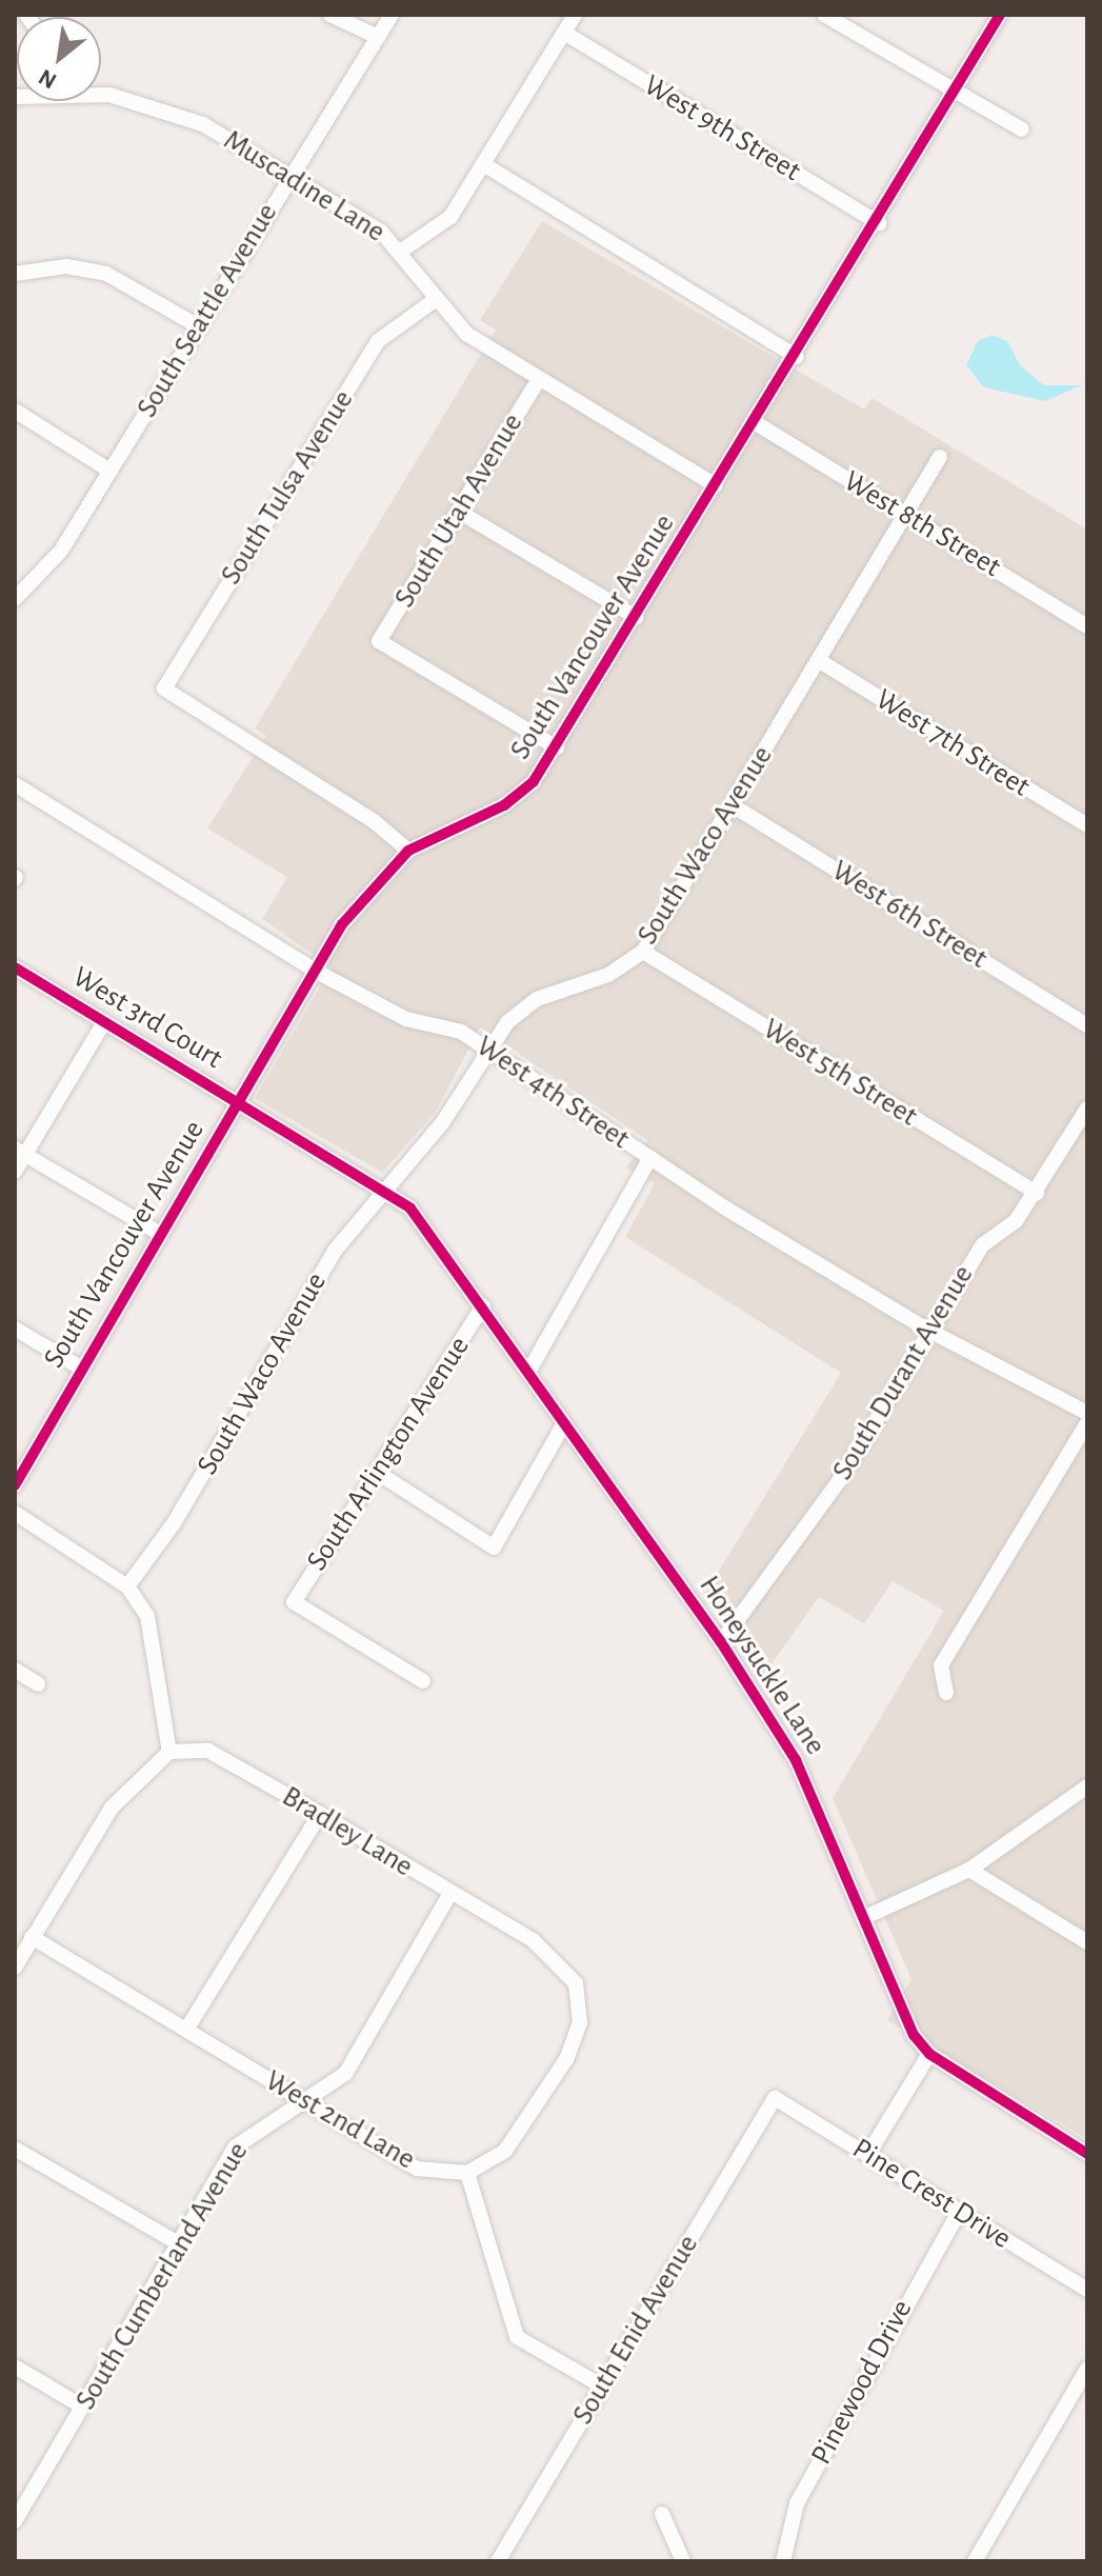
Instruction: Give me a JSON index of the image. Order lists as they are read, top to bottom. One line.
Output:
{"streets":{"street":["West 9th Street","Muscadine Lane","South Seattle Avenue","South Tulsa Avenue","South Utah Avenue","West 8th Street","South Vancouver Avenue","West 7th Street","South Waco Avenue","West 6th Street","West 3rd Court","West 5th Street","West 4th Street","South Durant Avenue","South Arlington Avenue","Honeysuckle Lane","Bradley Lane","West 2nd Lane","Pine Crest Drive","South Cumberland Avenue","South Enid Avenue","Pinewood Drive"]},"crossings":[["West 9th Street","South Vancouver Avenue"],["Muscadine Lane","South Seattle Avenue"],["Muscadine Lane","South Tulsa Avenue"],["Muscadine Lane","South Utah Avenue"],["Muscadine Lane","South Vancouver Avenue"],["South Tulsa Avenue","South Vancouver Avenue"],["South Utah Avenue","South Vancouver Avenue"],["West 8th Street","South Vancouver Avenue"],["West 8th Street","South Waco Avenue"],["South Vancouver Avenue","West 3rd Court"],["South Vancouver Avenue","West 4th Street"],["West 7th Street","South Waco Avenue"],["South Waco Avenue","West 6th Street"],["South Waco Avenue","West 3rd Court"],["South Waco Avenue","West 5th Street"],["South Waco Avenue","West 4th Street"],["South Waco Avenue","Honeysuckle Lane"],["West 3rd Court","Honeysuckle Lane"],["West 5th Street","South Durant Avenue"],["West 4th Street","South Durant Avenue"],["South Durant Avenue","Honeysuckle Lane"],["South Arlington Avenue","Honeysuckle Lane"],["Bradley Lane","West 2nd Lane"],["Bradley Lane","South Cumberland Avenue"],["West 2nd Lane","South Cumberland Avenue"],["Pine Crest Drive","South Enid Avenue"],["Pine Crest Drive","Pinewood Drive"]],"north":"bottom left"}
